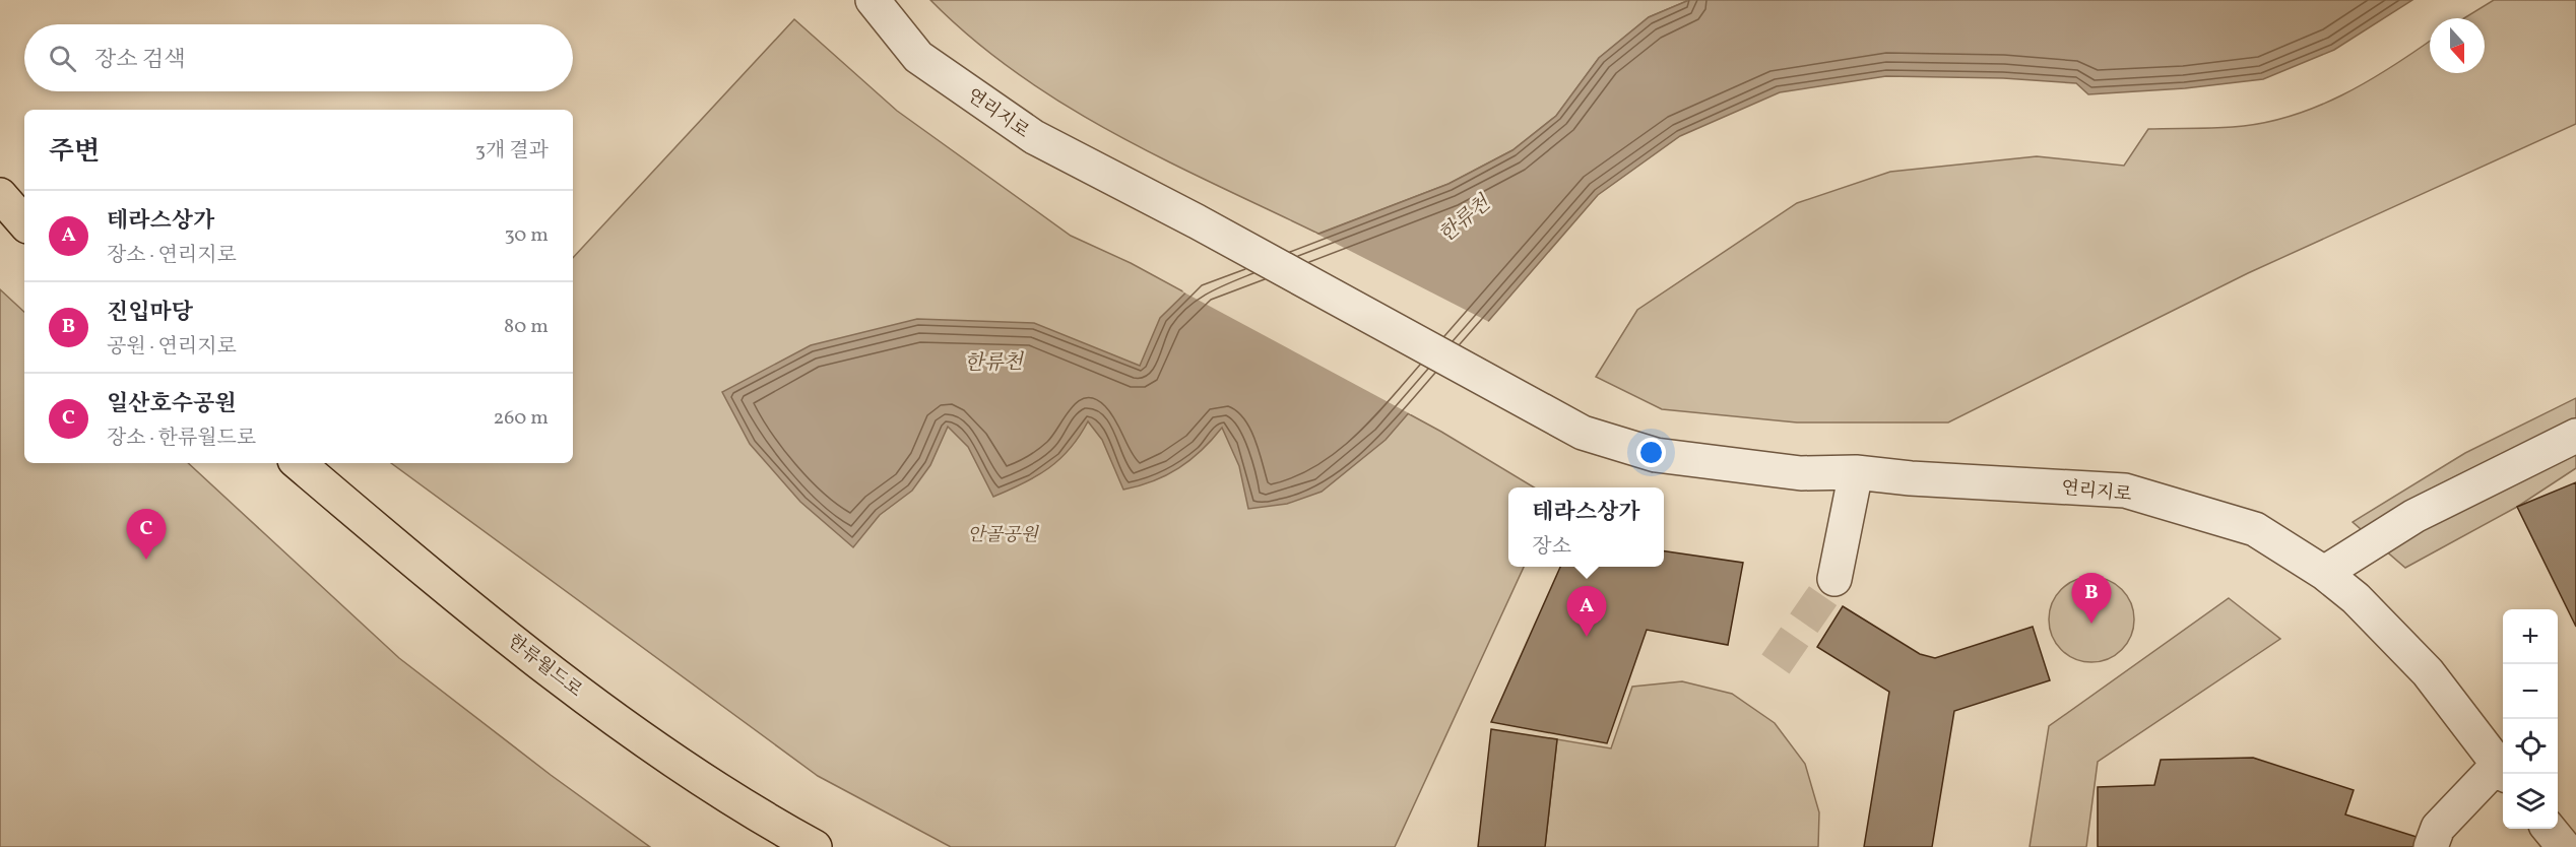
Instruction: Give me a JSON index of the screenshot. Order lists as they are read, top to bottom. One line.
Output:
{"streets":{"main road":["한류월드로"],"street":["연리지로"]},"water":["한류천"],"parks":["안골공원"],"north":"bottom","page":{"search":"장소 검색","heading":["주변","3개 결과"],"list":[{"mark":"A","name":"테라스상가","note":"장소 · 연리지로","value":"30 m"},{"mark":"B","name":"진입마당","note":"공원 · 연리지로","value":"80 m"},{"mark":"C","name":"일산호수공원","note":"장소 · 한류월드로","value":"260 m"}],"popup":["테라스상가","장소"],"pins":["C","B","A"],"map_buttons":["+","−"]}}
